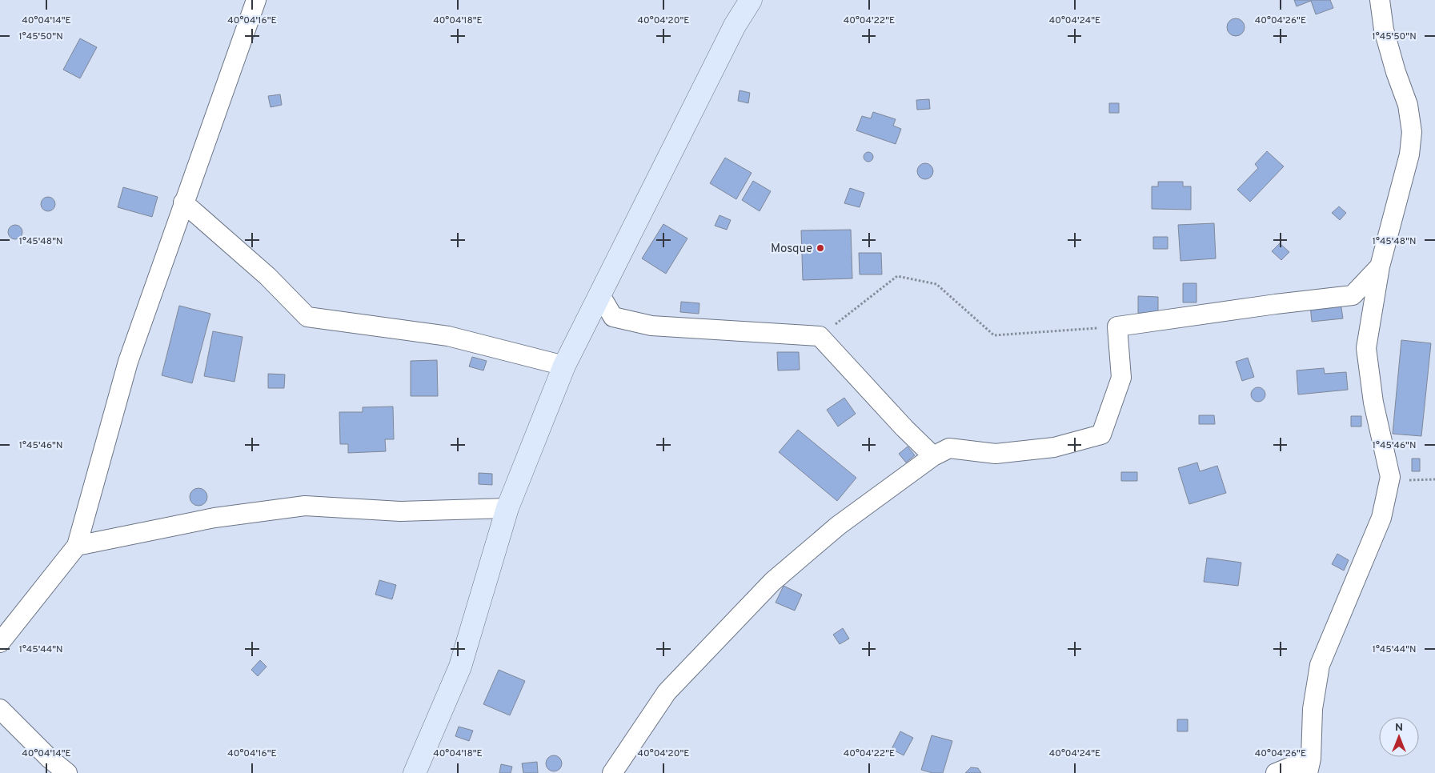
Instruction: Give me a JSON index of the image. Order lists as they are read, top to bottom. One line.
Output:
{"places":["Mosque"],"north":"top","coordinates":["40°04'14\"E","40°04'16\"E","40°04'18\"E","40°04'20\"E","40°04'22\"E","40°04'24\"E","40°04'26\"E","1°45'50\"N","1°45'48\"N","1°45'46\"N","1°45'44\"N"]}
